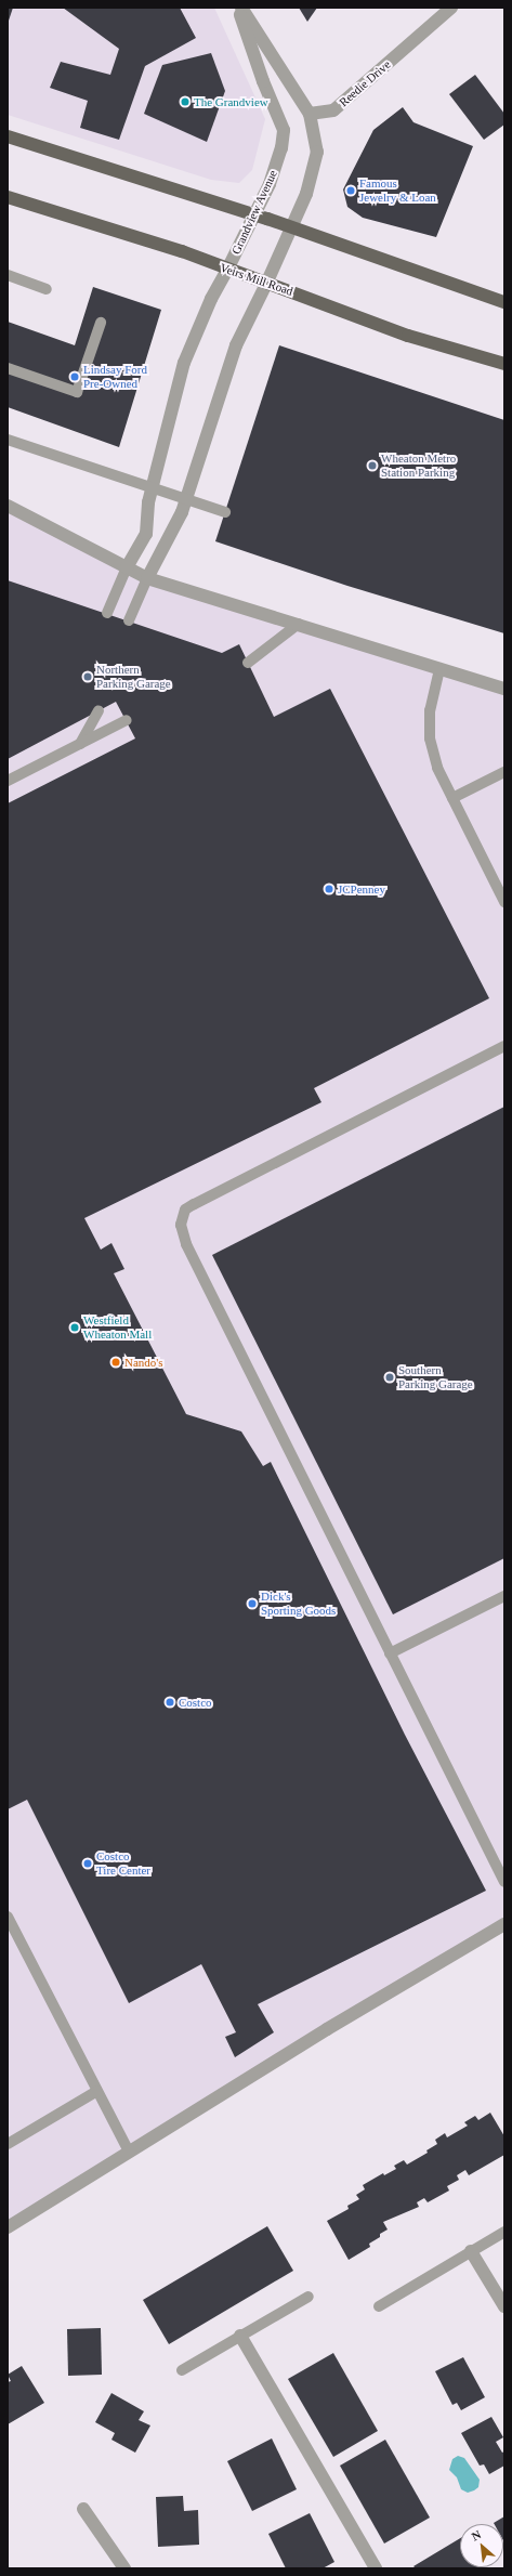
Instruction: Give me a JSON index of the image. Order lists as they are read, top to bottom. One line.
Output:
{"streets":{"main road":["Veirs Mill Road"],"street":["Reedie Drive","Grandview Avenue"]},"crossings":[["Reedie Drive","Grandview Avenue"],["Grandview Avenue","Veirs Mill Road"]],"places":["The Grandview","Famous Jewelry & Loan","Lindsay Ford Pre-Owned","Wheaton Metro Station Parking","Northern Parking Garage","JCPenney","Westfield Wheaton Mall","Nando's","Southern Parking Garage","Dick's Sporting Goods","Costco","Costco Tire Center"],"north":"top left"}
